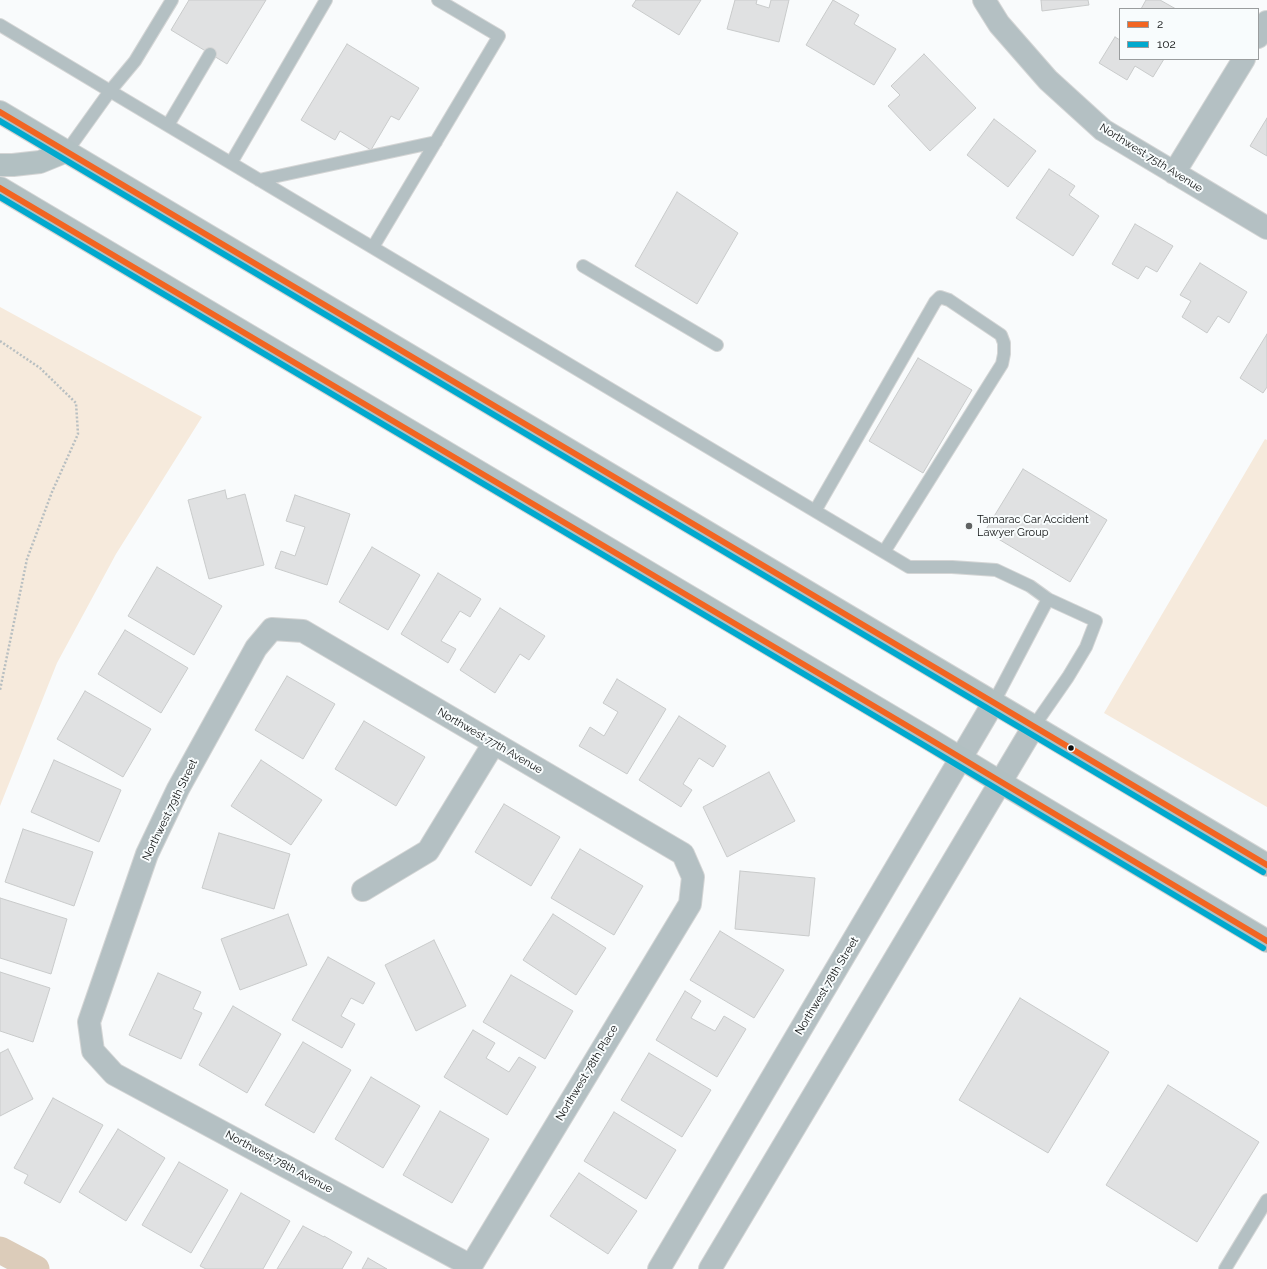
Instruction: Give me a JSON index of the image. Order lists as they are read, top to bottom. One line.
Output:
{"streets":{"street":["Northwest 75th Avenue","Northwest 77th Avenue","Northwest 79th Street","Northwest 78th Street","Northwest 78th Place","Northwest 78th Avenue"]},"crossings":[["Northwest 77th Avenue","Northwest 79th Street"],["Northwest 77th Avenue","Northwest 78th Place"],["Northwest 79th Street","Northwest 78th Avenue"],["Northwest 78th Place","Northwest 78th Avenue"]],"places":["Tamarac Car Accident Lawyer Group"],"lines":["transit line 2","transit line 102"],"legend":["2","102"]}
